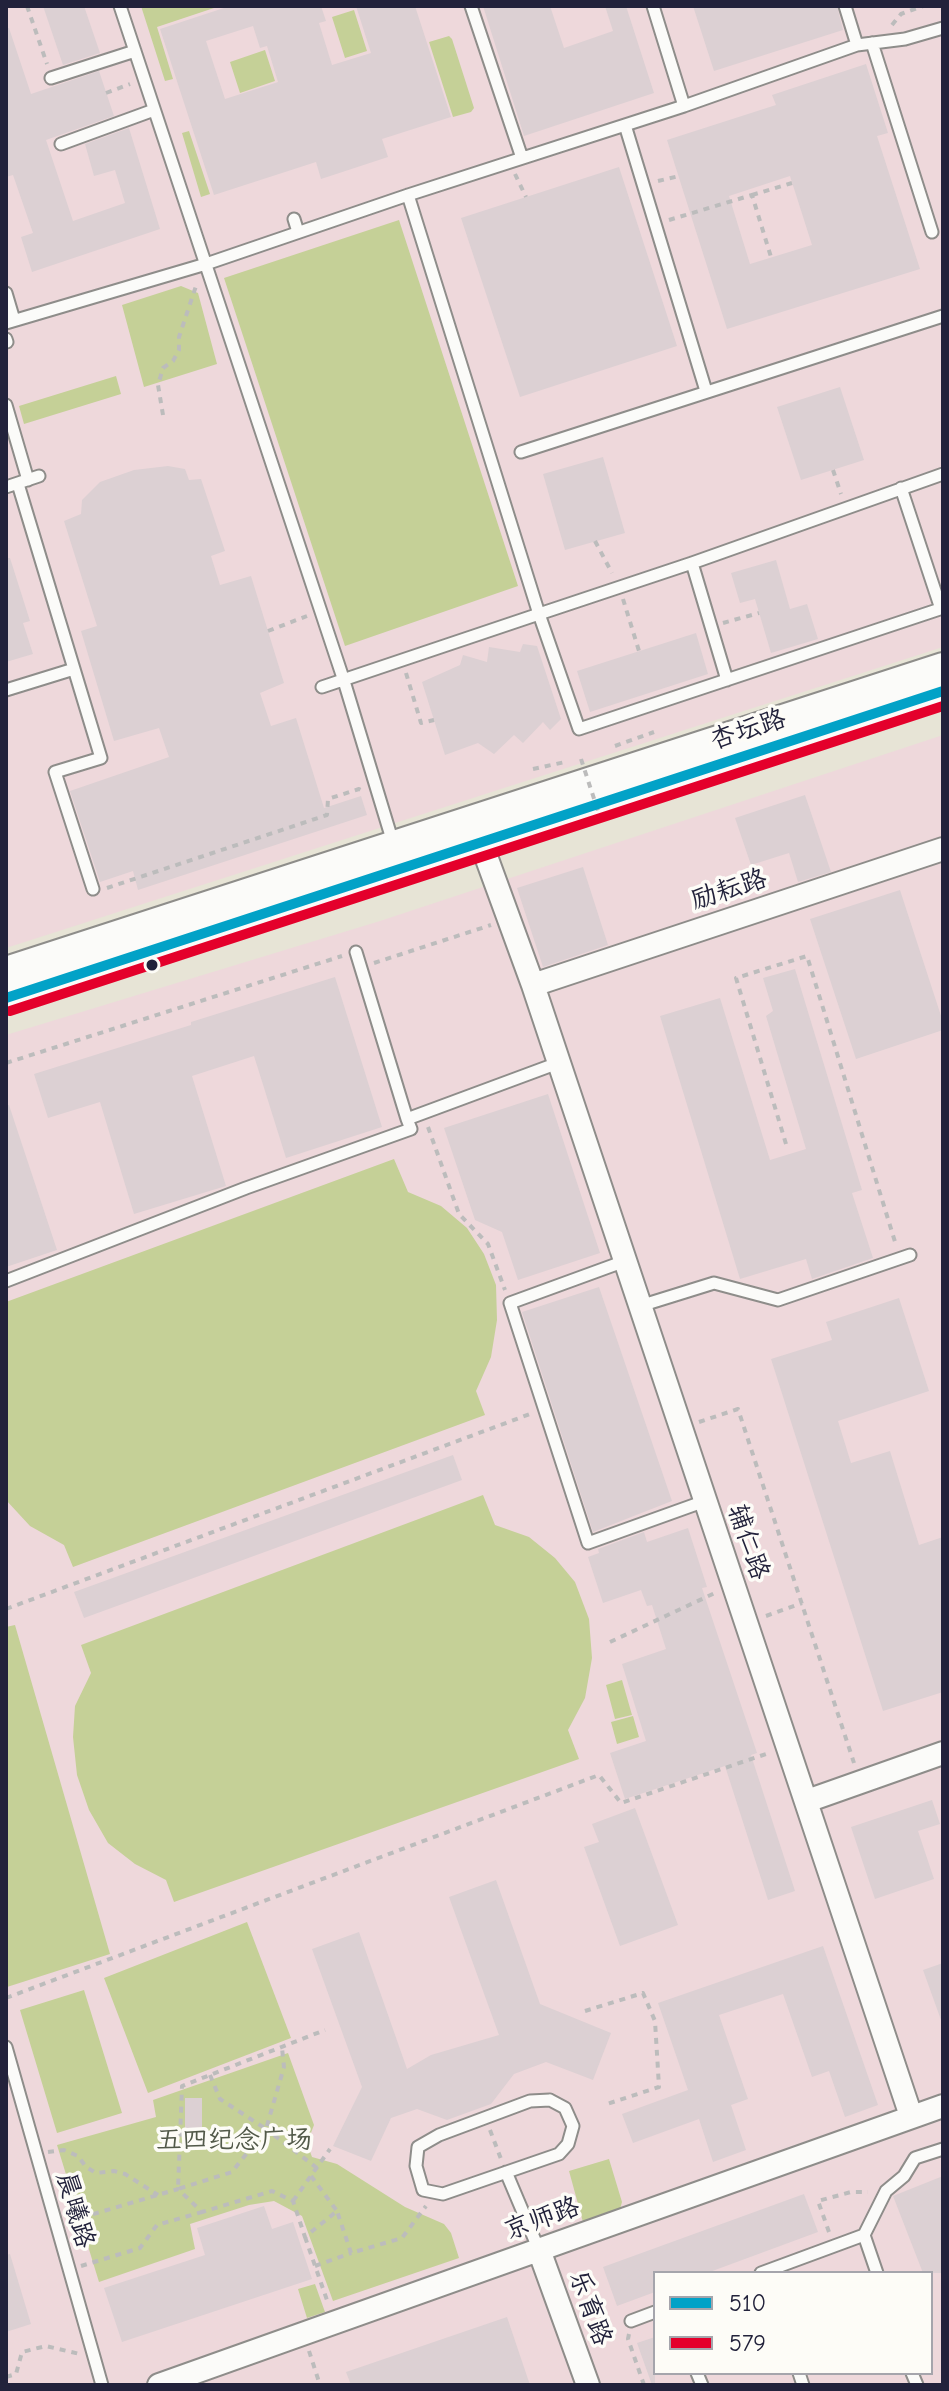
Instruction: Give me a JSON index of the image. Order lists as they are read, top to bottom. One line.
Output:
{"streets":{"street":["杏坛路","励耘路","辅仁路","京师路","乐育路"],"lane":["晨曦路"]},"crossings":[["杏坛路","辅仁路"],["励耘路","辅仁路"],["辅仁路","京师路"],["京师路","乐育路"]],"parks":["五四纪念广场"],"lines":["transit line 510","transit line 579"],"legend":["510","579"]}
